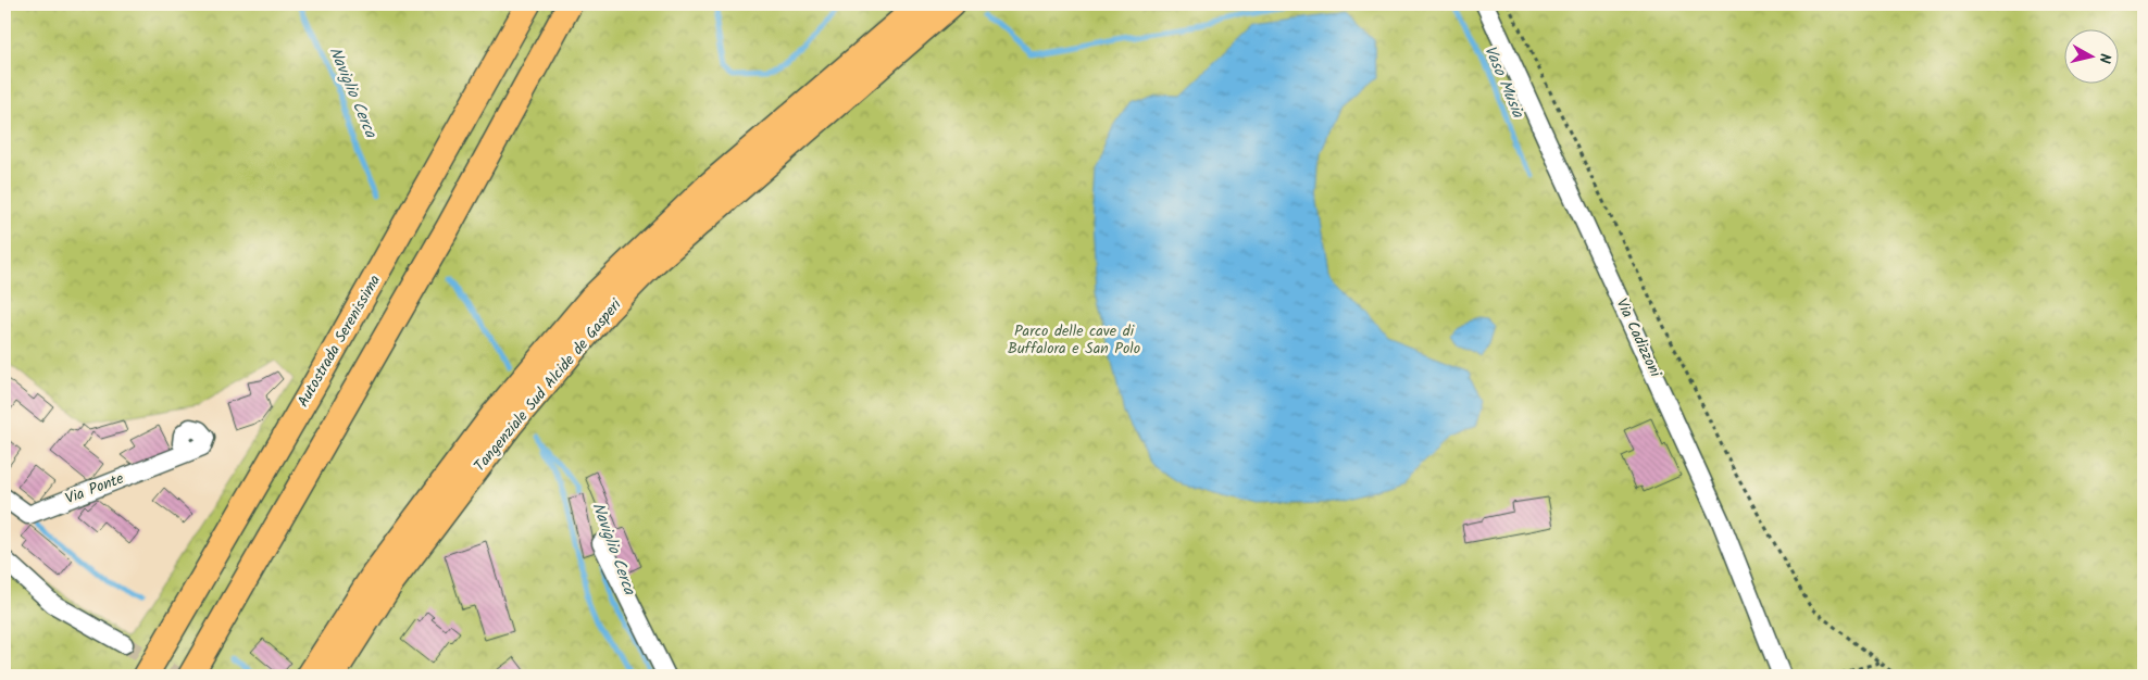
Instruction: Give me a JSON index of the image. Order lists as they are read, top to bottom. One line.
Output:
{"streets":{"highway":["Autostrada Serenissima","Tangenziale Sud Alcide de Gasperi"],"street":["Via Cadizzoni","Via Ponte"]},"water":["Vaso Musia","Naviglio Cerca"],"parks":["Parco delle cave di Buffalora e San Polo"],"north":"right"}
